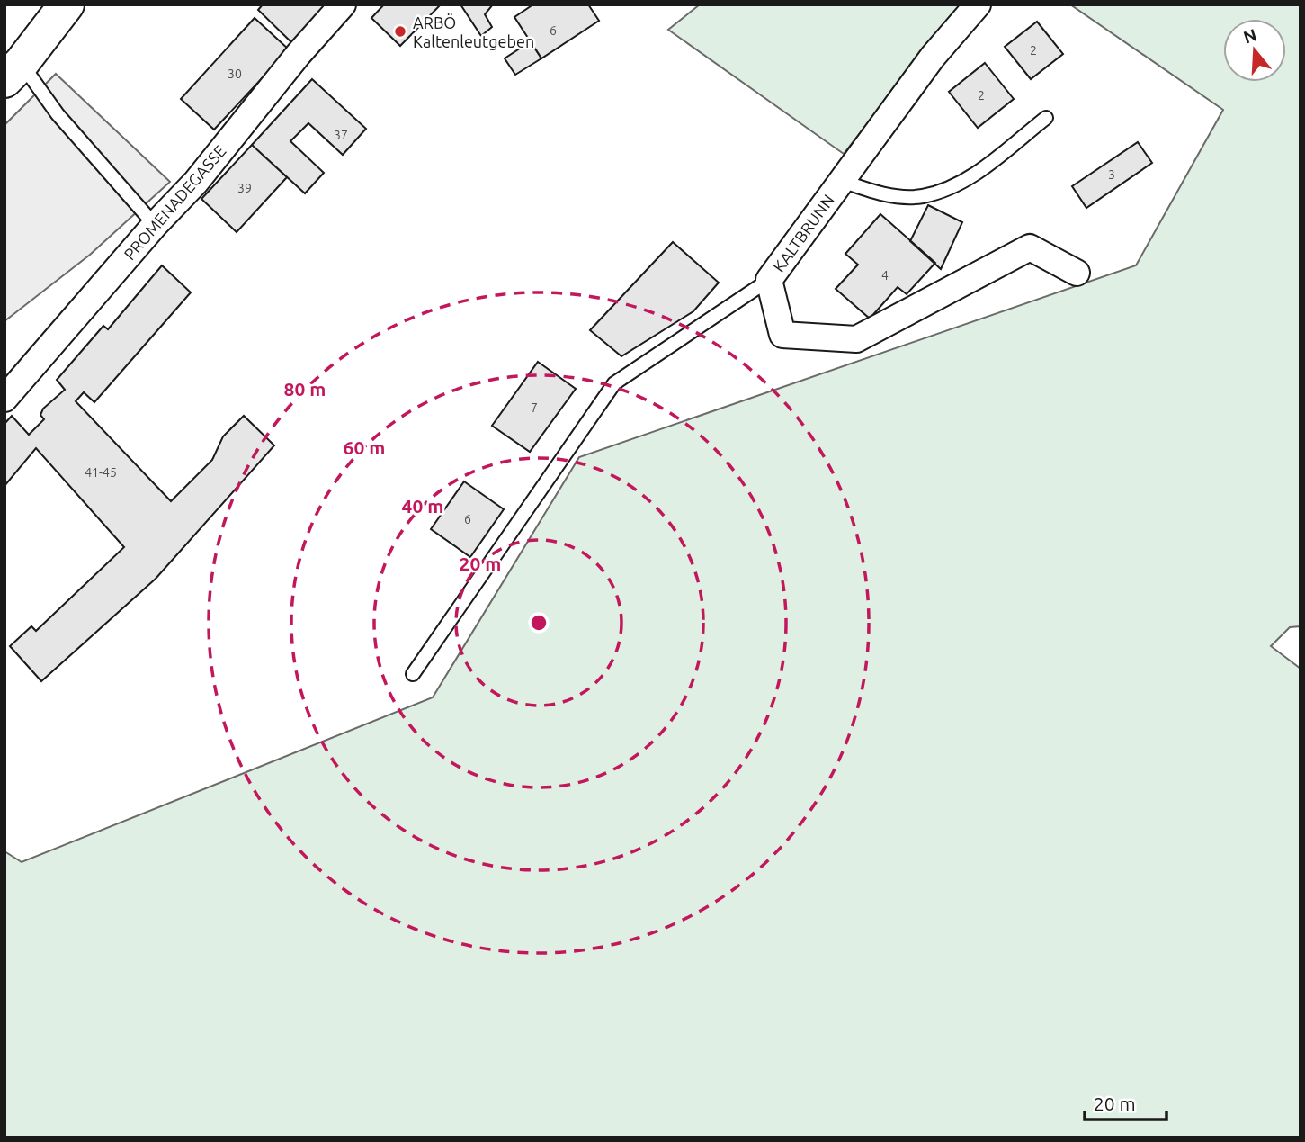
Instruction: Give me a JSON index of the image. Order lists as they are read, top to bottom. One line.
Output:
{"streets":{"street":["PROMENADEGASSE","KALTBRUNN"]},"places":["ARBÖ Kaltenleutgeben"],"house_numbers":["6","2","30","2","37","3","39","4","7","41-45","6"],"scale_bar":"20 m","north":"top","rings":["80 m","60 m","40 m","20 m"]}
